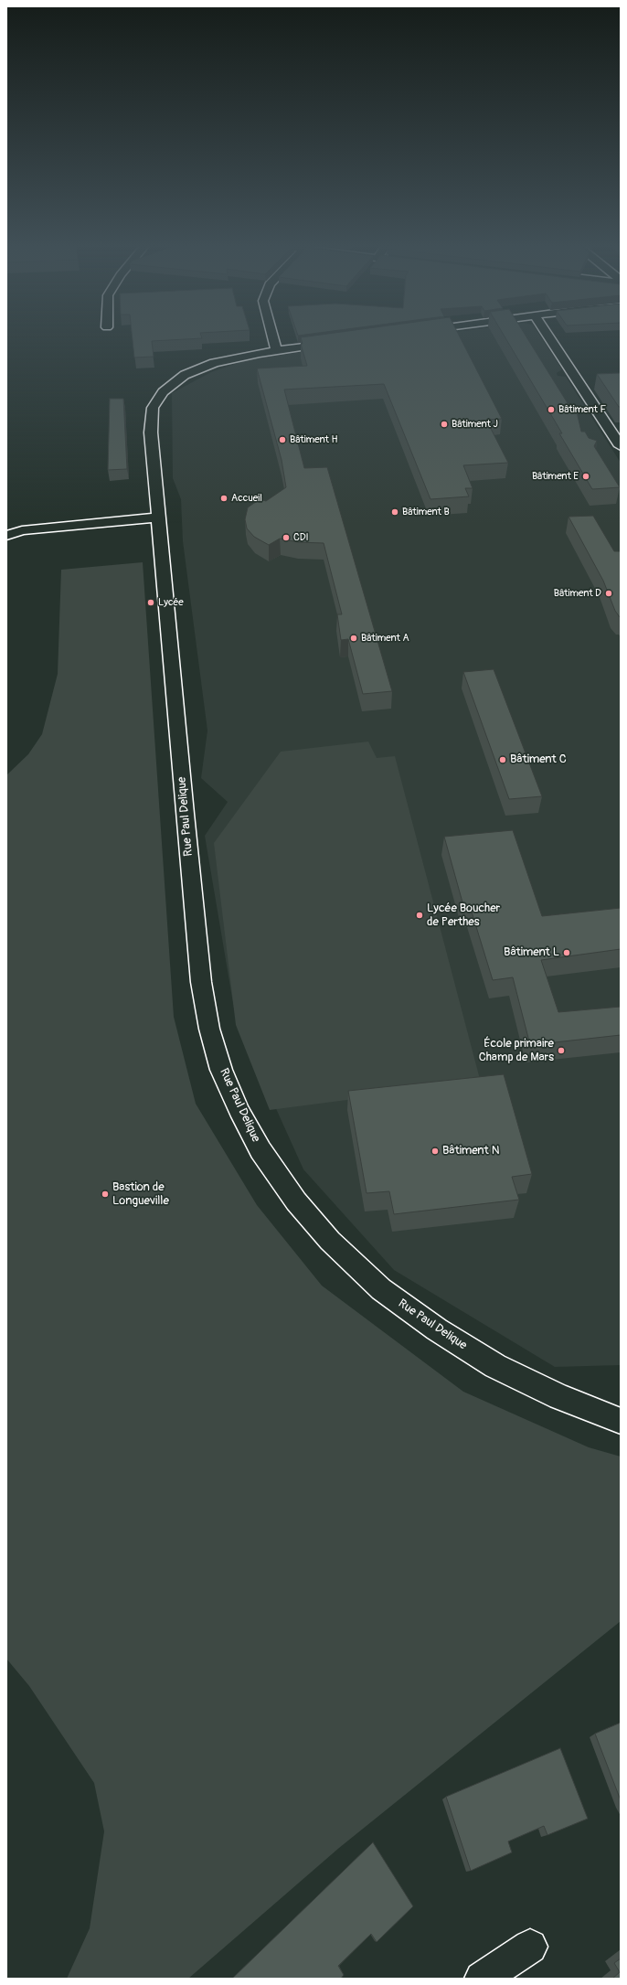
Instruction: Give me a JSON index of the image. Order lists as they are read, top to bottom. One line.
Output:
{"streets":{"street":["Rue Paul Delique"]},"places":["Bâtiment F","Bâtiment J","Bâtiment H","Bâtiment E","Accueil","Bâtiment B","CDI","Bâtiment D","Lycée","Bâtiment A","Bâtiment C","Lycée Boucher de Perthes","Bâtiment L","École primaire Champ de Mars","Bâtiment N","Bastion de Longueville"]}
